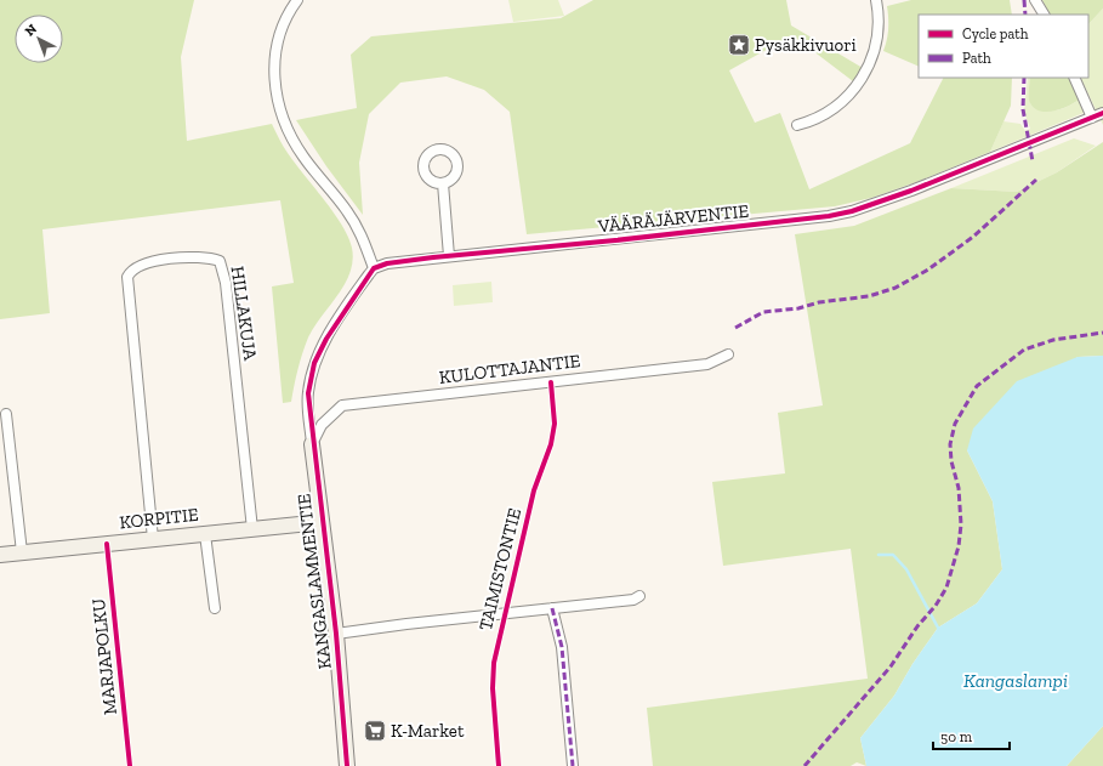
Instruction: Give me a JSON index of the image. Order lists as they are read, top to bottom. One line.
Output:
{"streets":{"street":["VÄÄRÄJÄRVENTIE","HILLAKUJA","KULOTTAJANTIE","KORPITIE","KANGASLAMMENTIE"],"cycle path":["TAIMISTONTIE","MARJAPOLKU"]},"crossings":[["VÄÄRÄJÄRVENTIE","KANGASLAMMENTIE"],["HILLAKUJA","KORPITIE"],["KULOTTAJANTIE","KANGASLAMMENTIE"],["KORPITIE","KANGASLAMMENTIE"]],"water":["Kangaslampi"],"places":{"place":["Pysäkkivuori"],"supermarket":["K-Market"]},"legend":["Cycle path","Path"],"scale_bar":"50 m","north":"top left"}
